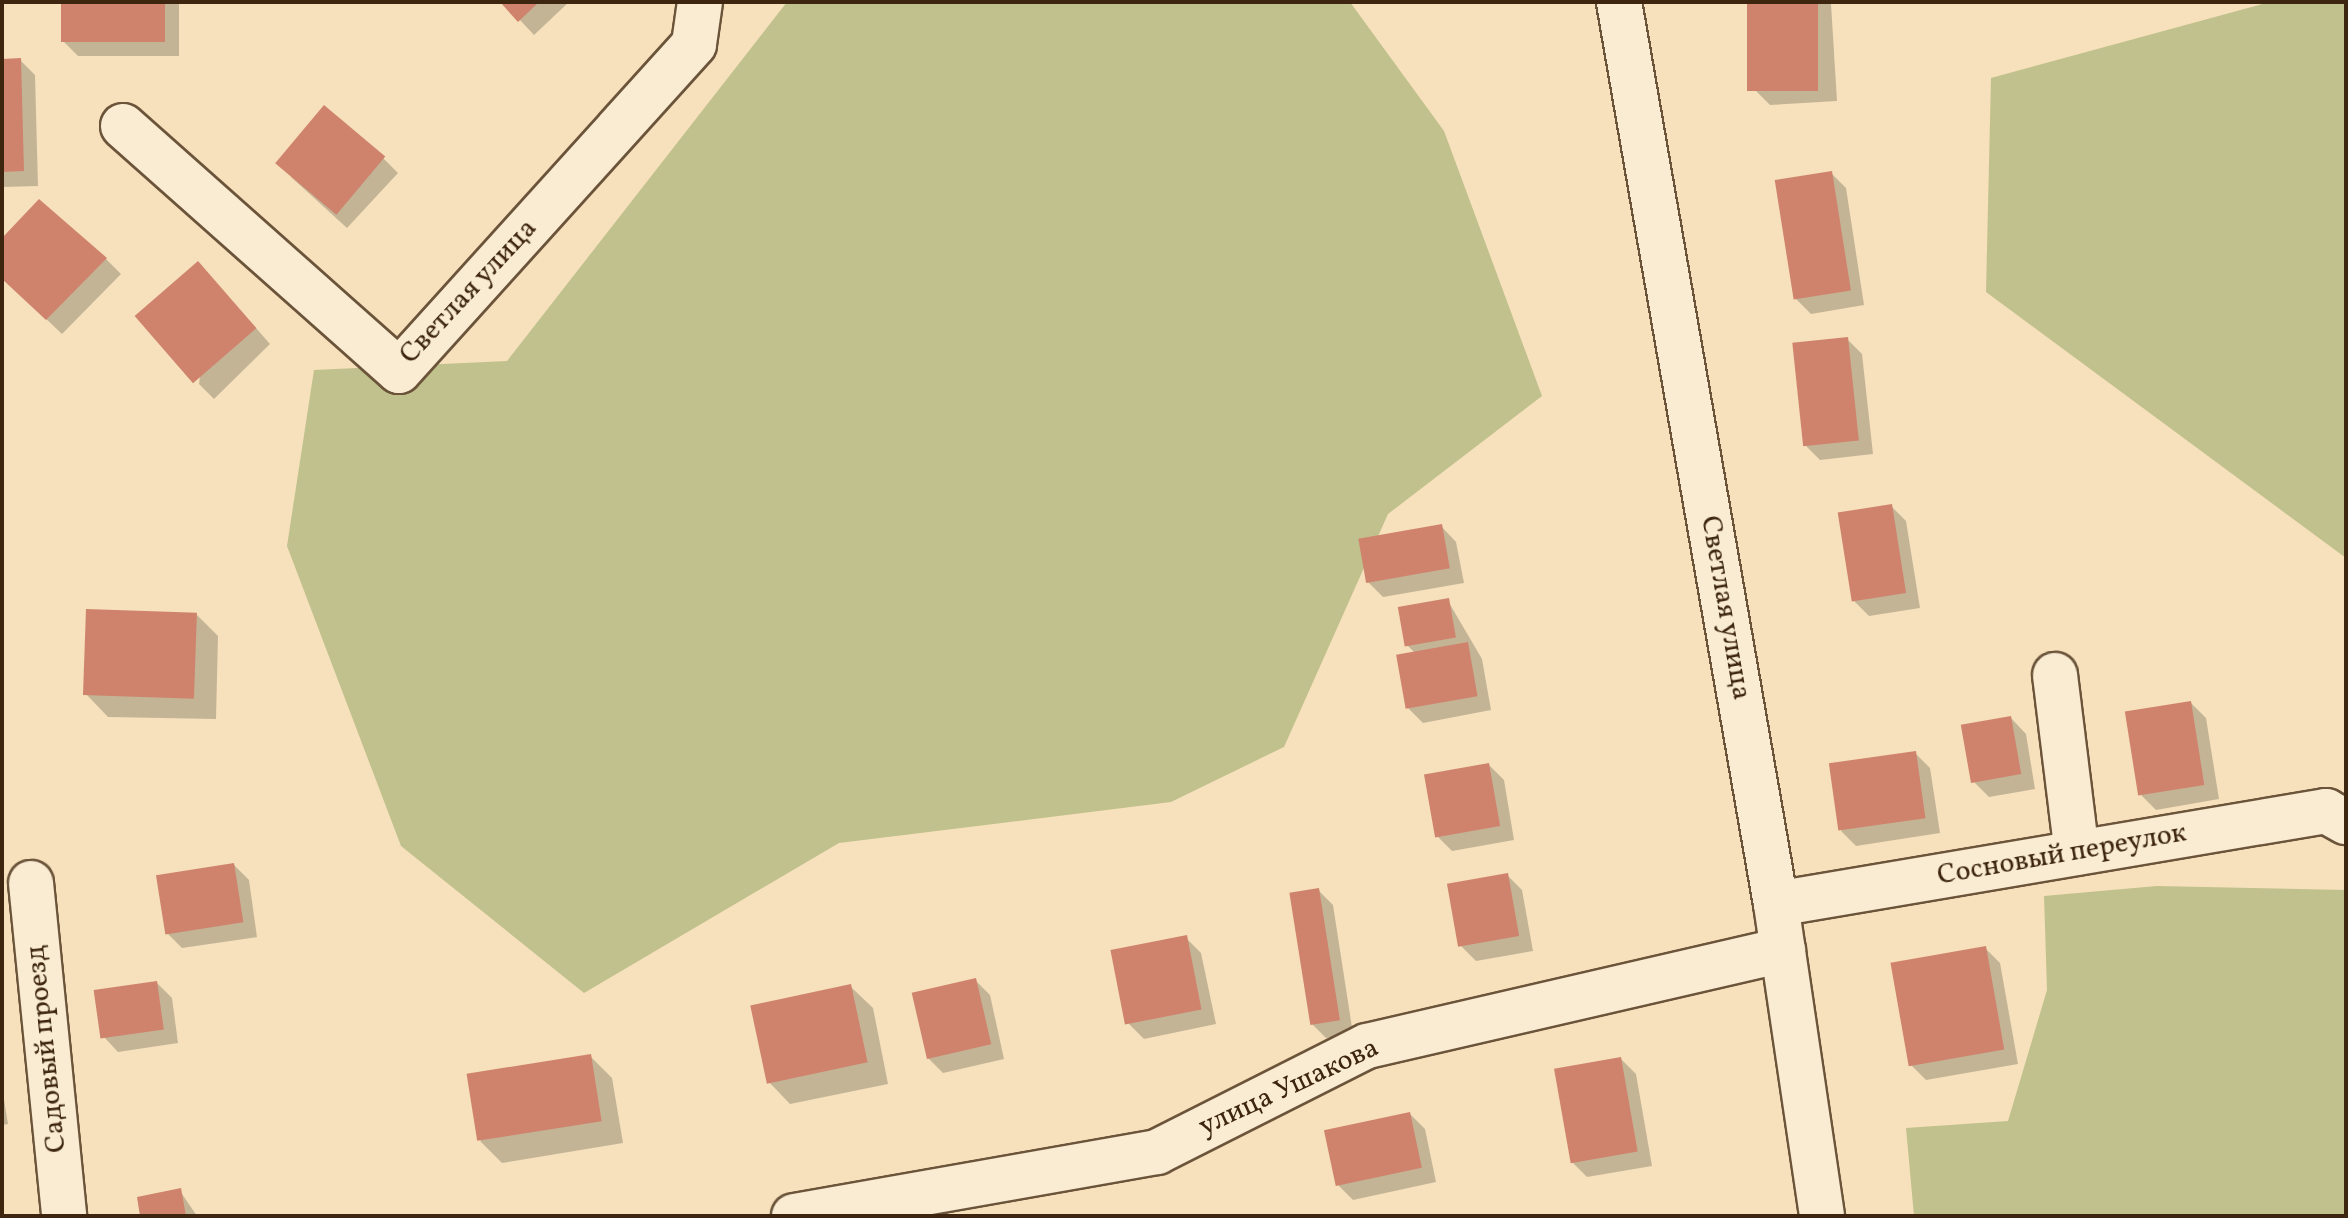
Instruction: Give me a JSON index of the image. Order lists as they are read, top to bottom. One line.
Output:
{"streets":{"street":["Светлая улица","Сосновый переулок","Садовый проезд","улица Ушакова"]},"crossings":[["Светлая улица","Сосновый переулок"],["Светлая улица","улица Ушакова"]]}
